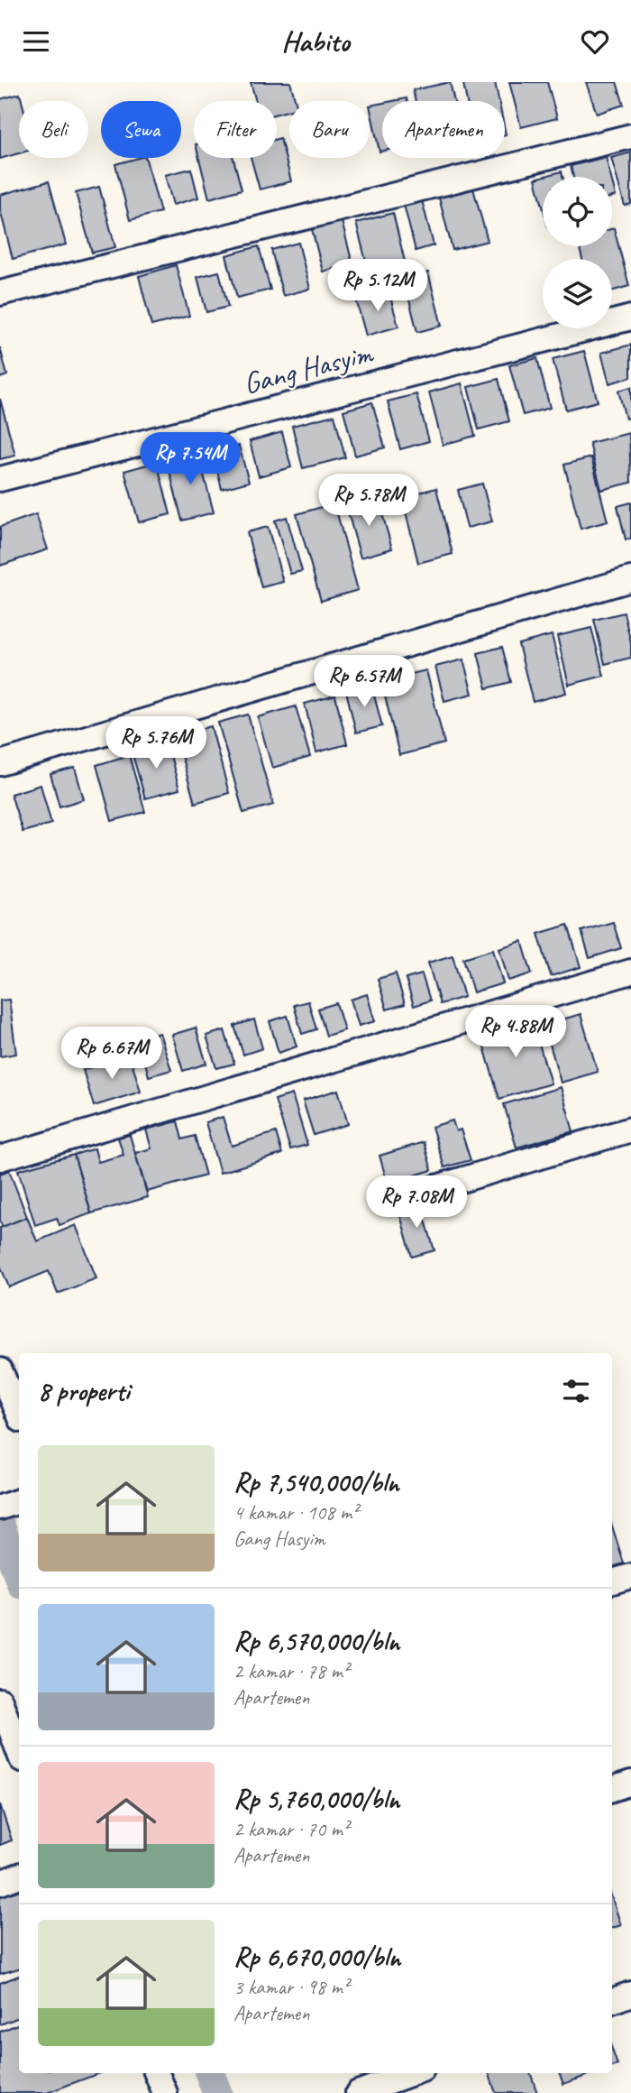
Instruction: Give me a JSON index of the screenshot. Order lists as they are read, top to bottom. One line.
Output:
{"streets":{"street":["Gang Hasyim"]},"page":{"header":"Habito","chip":["Beli","Sewa","Filter","Baru","Apartemen"],"price":["Rp 5.12M","Rp 7.54M","Rp 5.78M","Rp 6.57M","Rp 5.76M","Rp 4.88M","Rp 6.67M","Rp 7.08M"],"heading":"8 properti","list":[{"name":"Rp 7,540,000/bln","note":"4 kamar · 108 m² · Gang Hasyim"},{"name":"Rp 6,570,000/bln","note":"2 kamar · 78 m² · Apartemen"},{"name":"Rp 5,760,000/bln","note":"2 kamar · 70 m² · Apartemen"},{"name":"Rp 6,670,000/bln","note":"3 kamar · 98 m² · Apartemen"}]}}
